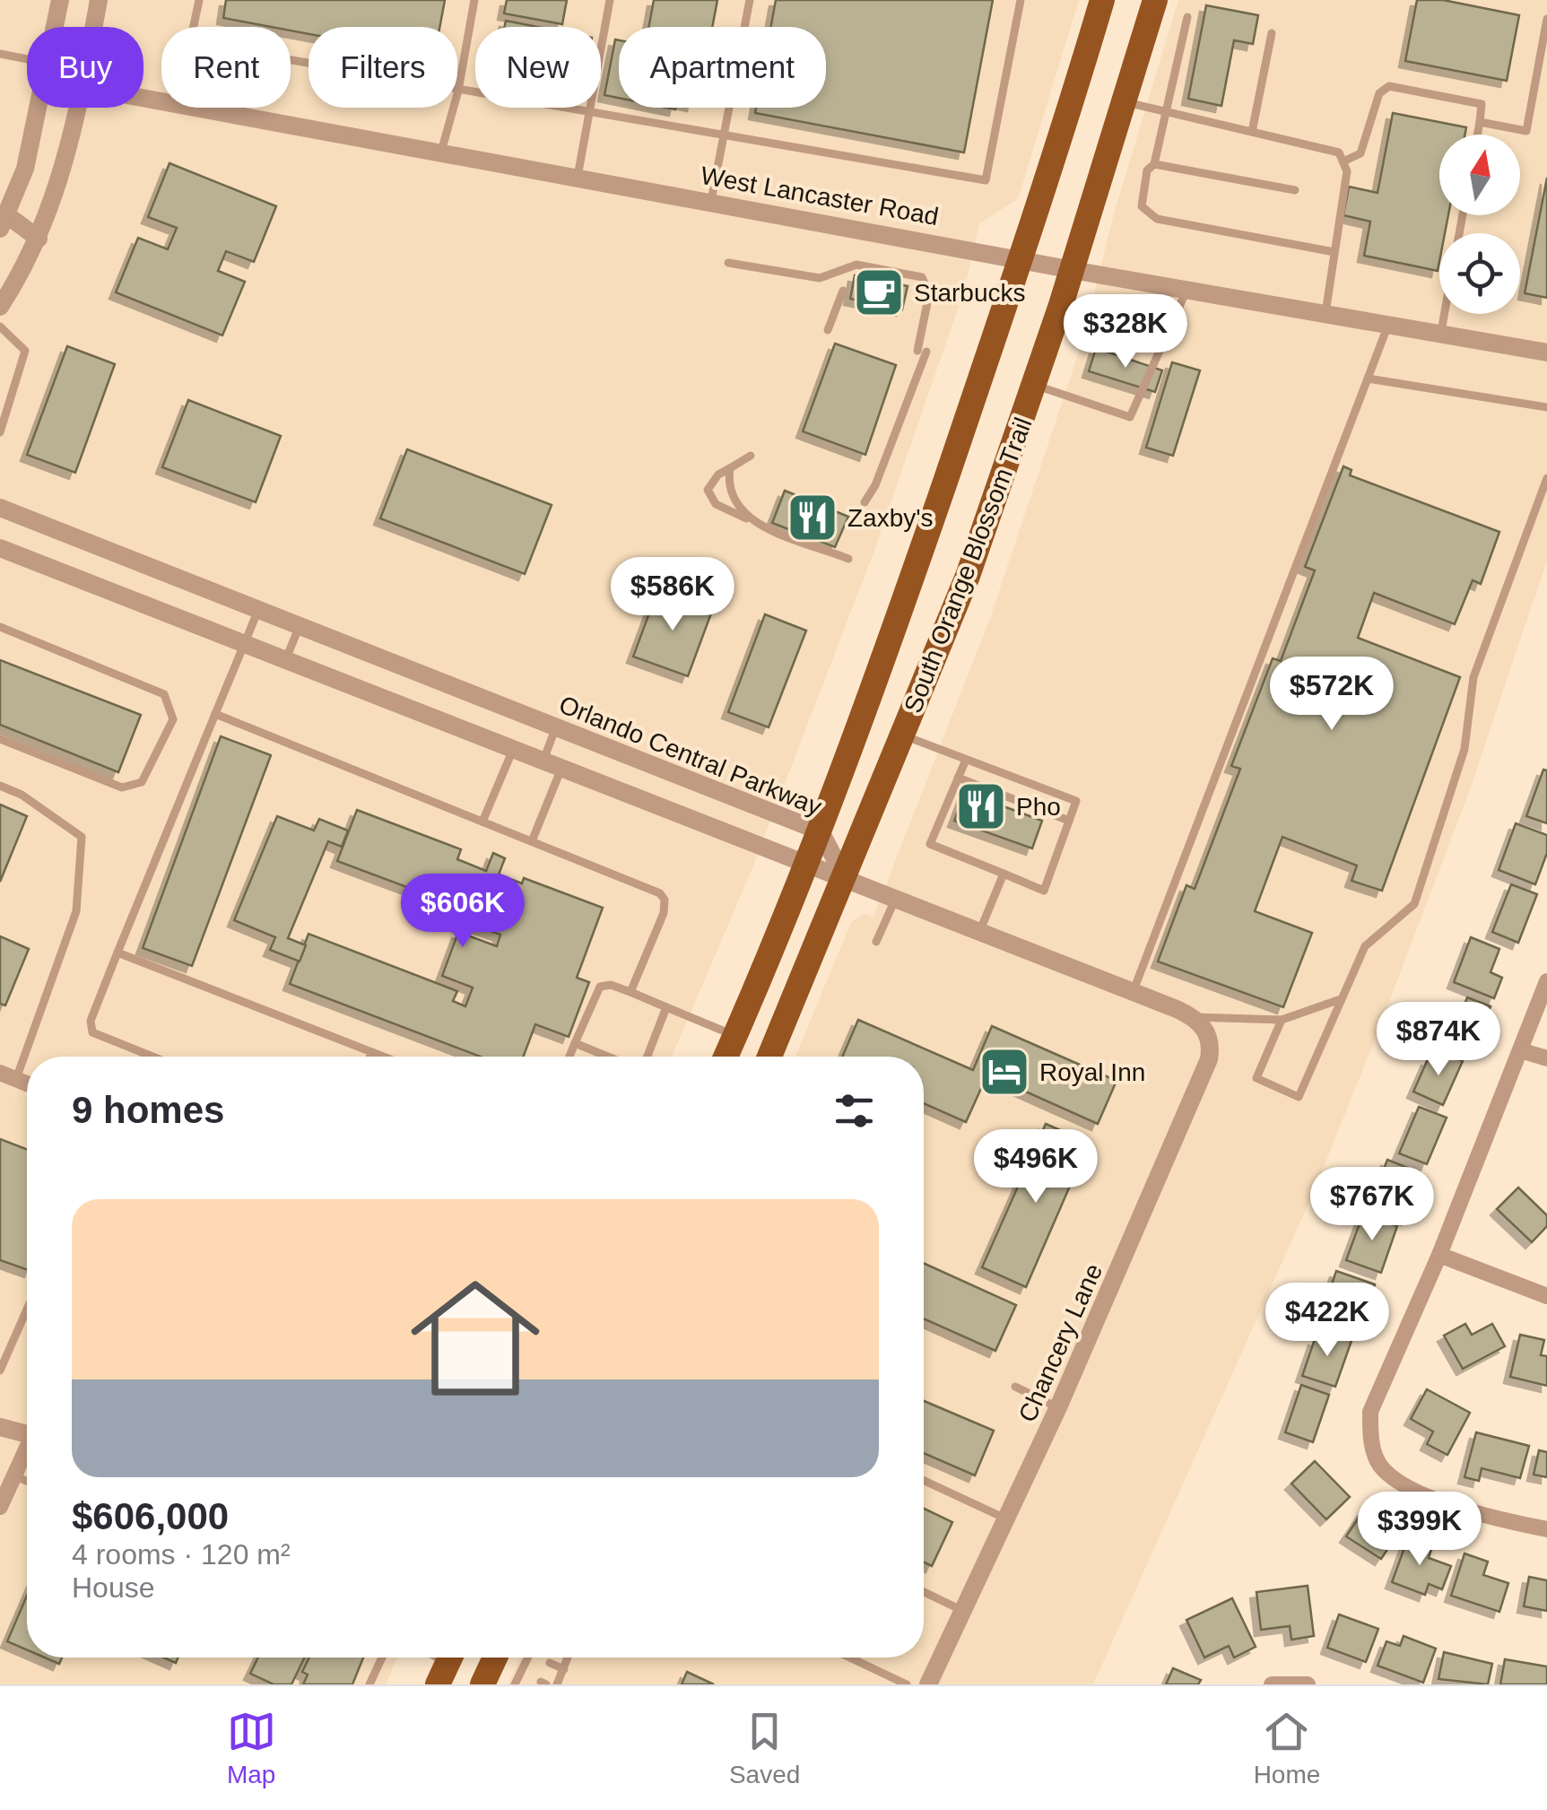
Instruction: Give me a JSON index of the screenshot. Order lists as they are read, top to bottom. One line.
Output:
{"streets":{"main road":["South Orange Blossom Trail"],"street":["West Lancaster Road","Orlando Central Parkway","Chancery Lane"]},"crossings":[["West Lancaster Road","South Orange Blossom Trail"],["South Orange Blossom Trail","Orlando Central Parkway"]],"places":{"cafe":["Starbucks"],"restaurant":["Zaxby's","Pho"],"hotel":["Royal Inn"]},"north":"top","page":{"chip":["Buy","Rent","Filters","New","Apartment"],"price":["$328K","$586K","$572K","$606K","$874K","$496K","$767K","$422K","$399K"],"heading":"9 homes","list":[{"name":"$606,000","note":"4 rooms · 120 m² · House"}],"tabs":["Map","Saved","Home"]}}
